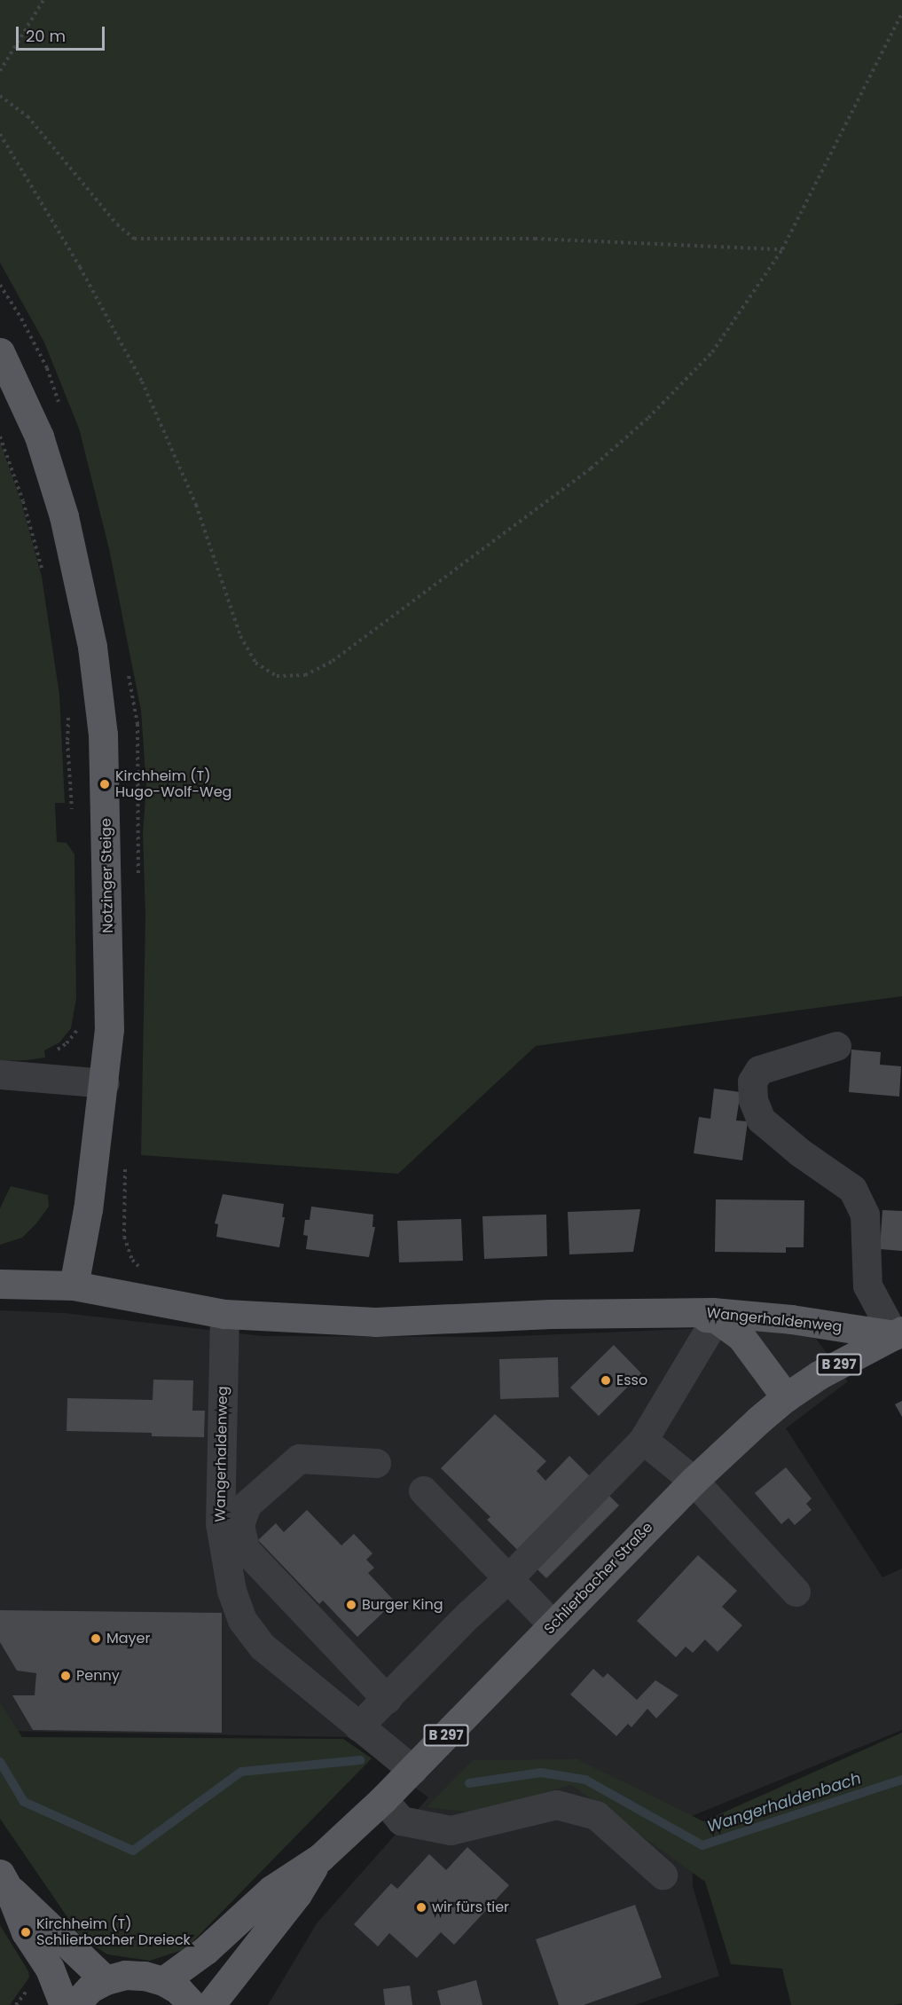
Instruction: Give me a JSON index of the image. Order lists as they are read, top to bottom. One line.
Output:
{"streets":{"main road":["Notzinger Steige","Wangerhaldenweg","B 297","Schlierbacher Straße"]},"crossings":[["Notzinger Steige","Wangerhaldenweg"],["Wangerhaldenweg","Schlierbacher Straße"]],"water":["Wangerhaldenbach"],"places":["Kirchheim (T) Hugo-Wolf-Weg","Esso","Burger King","Mayer","Penny","wir fürs tier","Kirchheim (T) Schlierbacher Dreieck"],"scale_bar":"20 m"}
